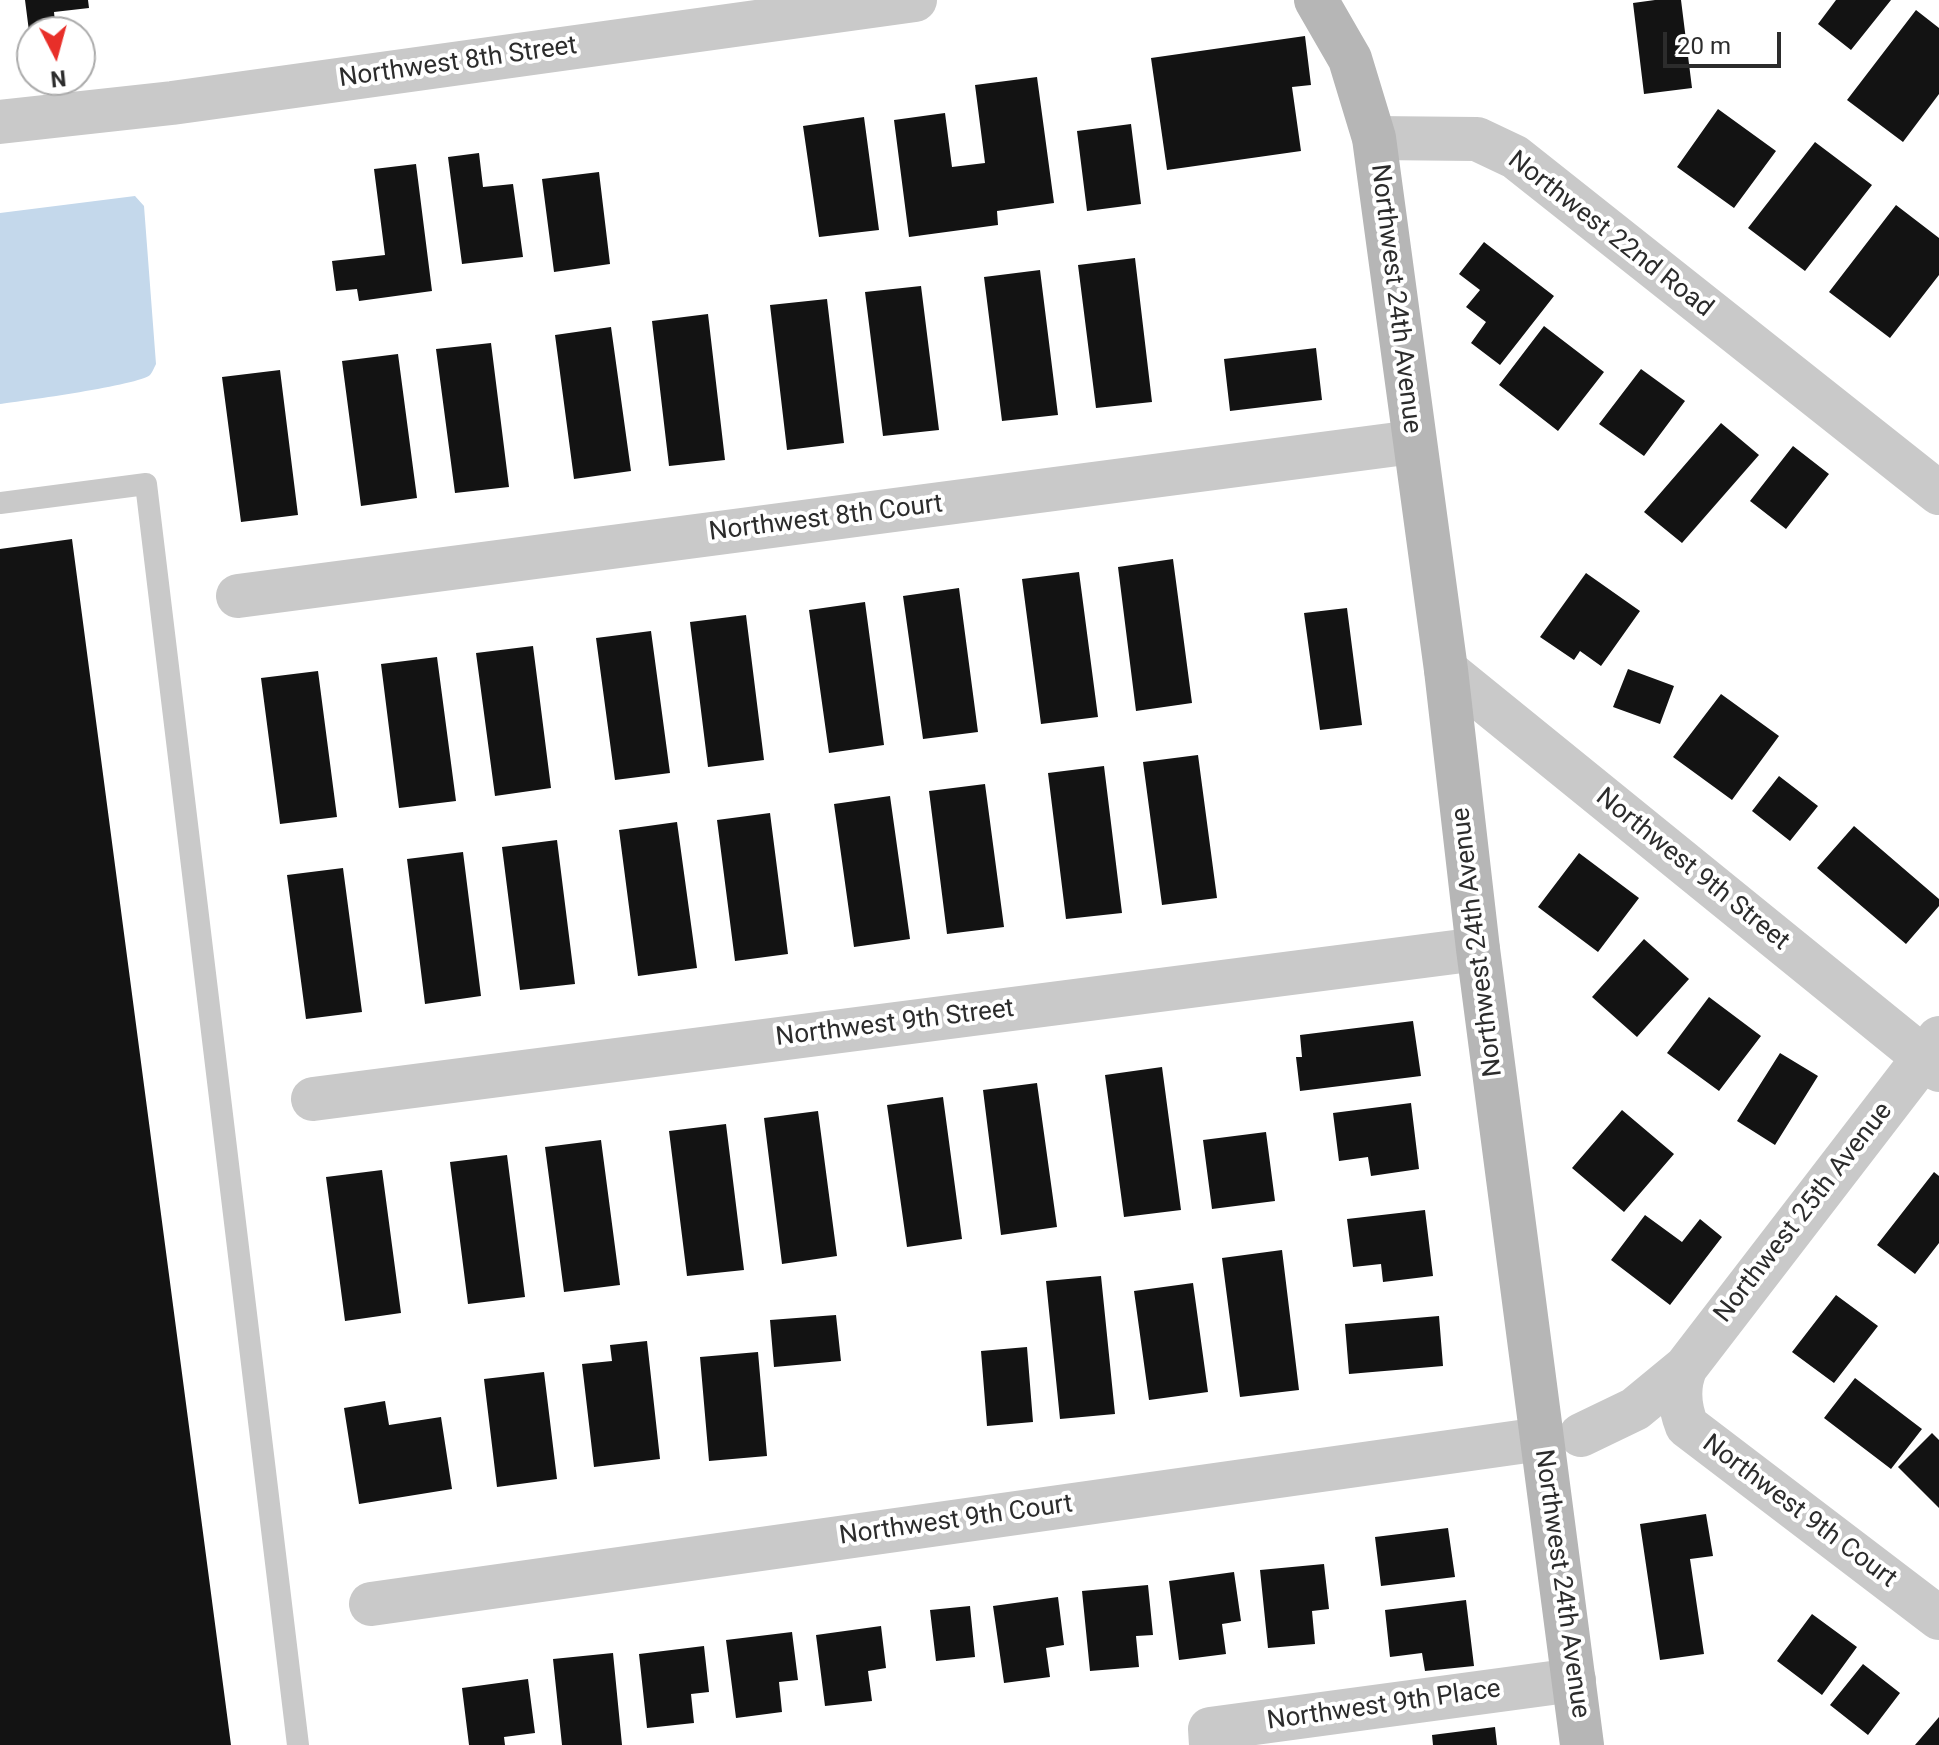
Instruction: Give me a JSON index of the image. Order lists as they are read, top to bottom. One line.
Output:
{"streets":{"street":["Northwest 8th Street","Northwest 22nd Road","Northwest 24th Avenue","Northwest 8th Court","Northwest 9th Street","Northwest 25th Avenue","Northwest 9th Court","Northwest 9th Place"]},"crossings":[["Northwest 22nd Road","Northwest 24th Avenue"],["Northwest 24th Avenue","Northwest 8th Court"],["Northwest 24th Avenue","Northwest 9th Street"],["Northwest 24th Avenue","Northwest 9th Court"],["Northwest 24th Avenue","Northwest 9th Place"],["Northwest 9th Street","Northwest 25th Avenue"],["Northwest 25th Avenue","Northwest 9th Court"]],"scale_bar":"20 m","north":"bottom"}
